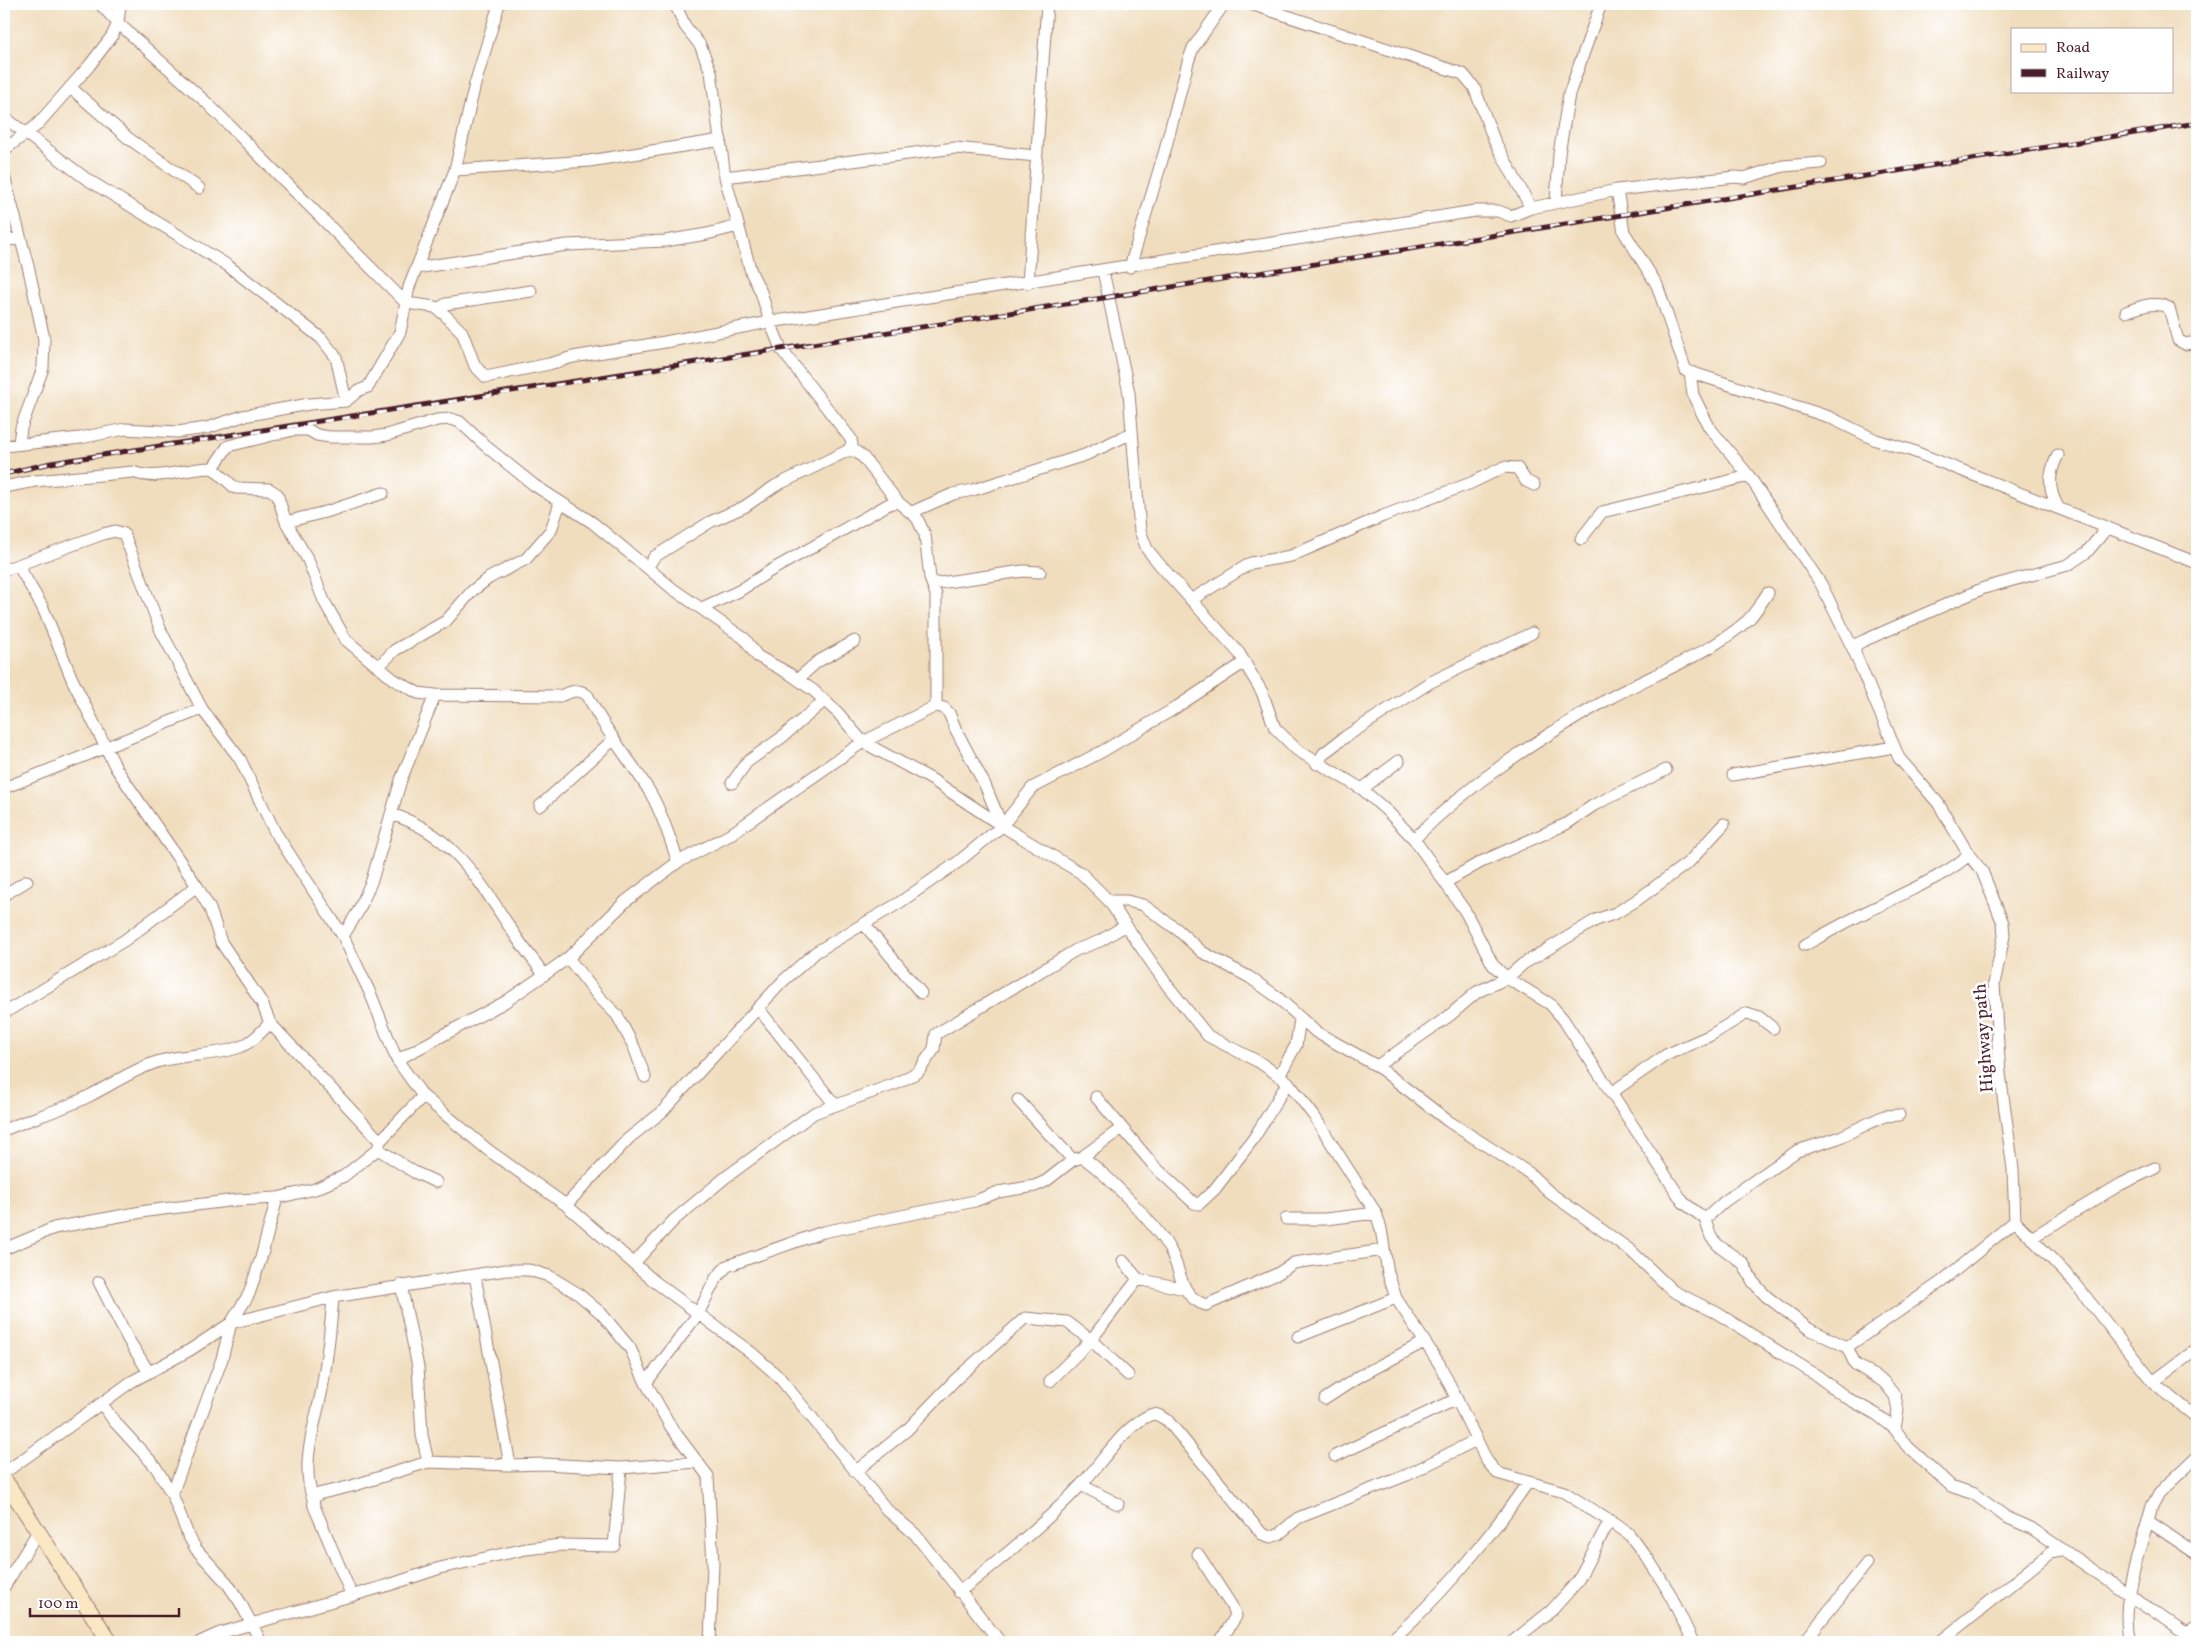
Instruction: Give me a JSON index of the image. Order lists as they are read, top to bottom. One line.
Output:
{"streets":{"street":["Highway path"]},"legend":["Road","Railway"],"scale_bar":"100 m"}
